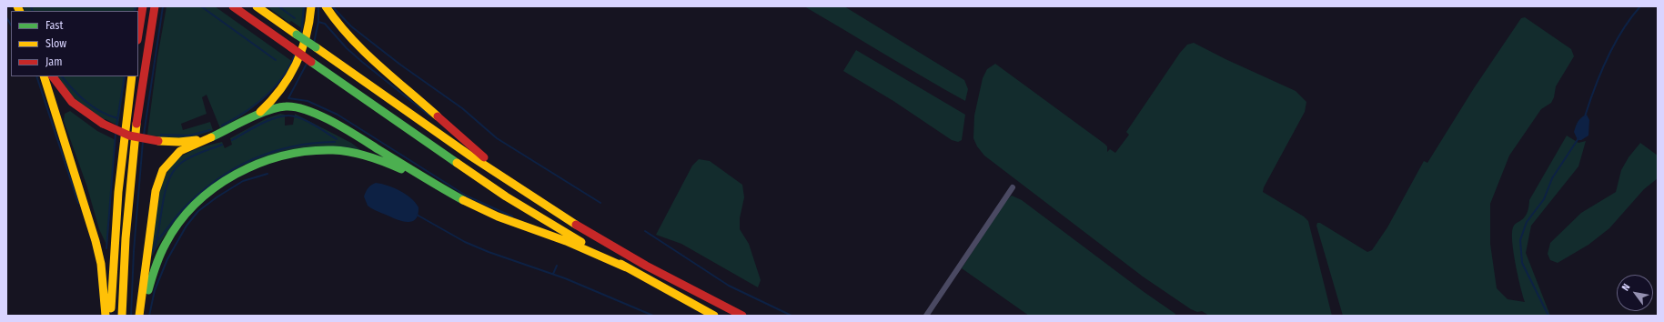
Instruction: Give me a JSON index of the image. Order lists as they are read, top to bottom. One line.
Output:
{"legend":["Fast","Slow","Jam"],"north":"top left"}
